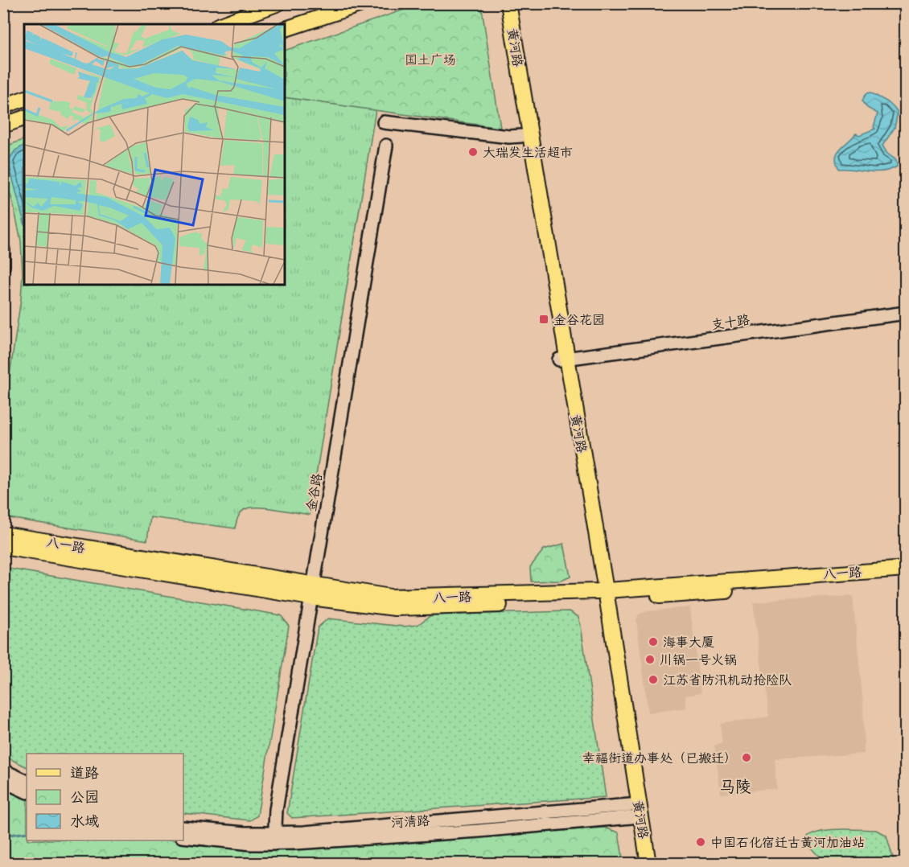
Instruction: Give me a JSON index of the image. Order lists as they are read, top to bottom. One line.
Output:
{"streets":{"main road":["黄河路","八一路"],"street":["支十路","金谷路","河清路"]},"crossings":[["黄河路","支十路"],["黄河路","八一路"],["黄河路","河清路"],["金谷路","八一路"],["金谷路","河清路"]],"districts":["马陵"],"parks":["国土广场"],"places":{"other":["大瑞发生活超市","海事大厦","川锅一号火锅","江苏省防汛机动抢险队","幸福街道办事处（已搬迁）","中国石化宿迁古黄河加油站"],"transit":["金谷花园"]},"legend":["道路","公园","水域"]}
